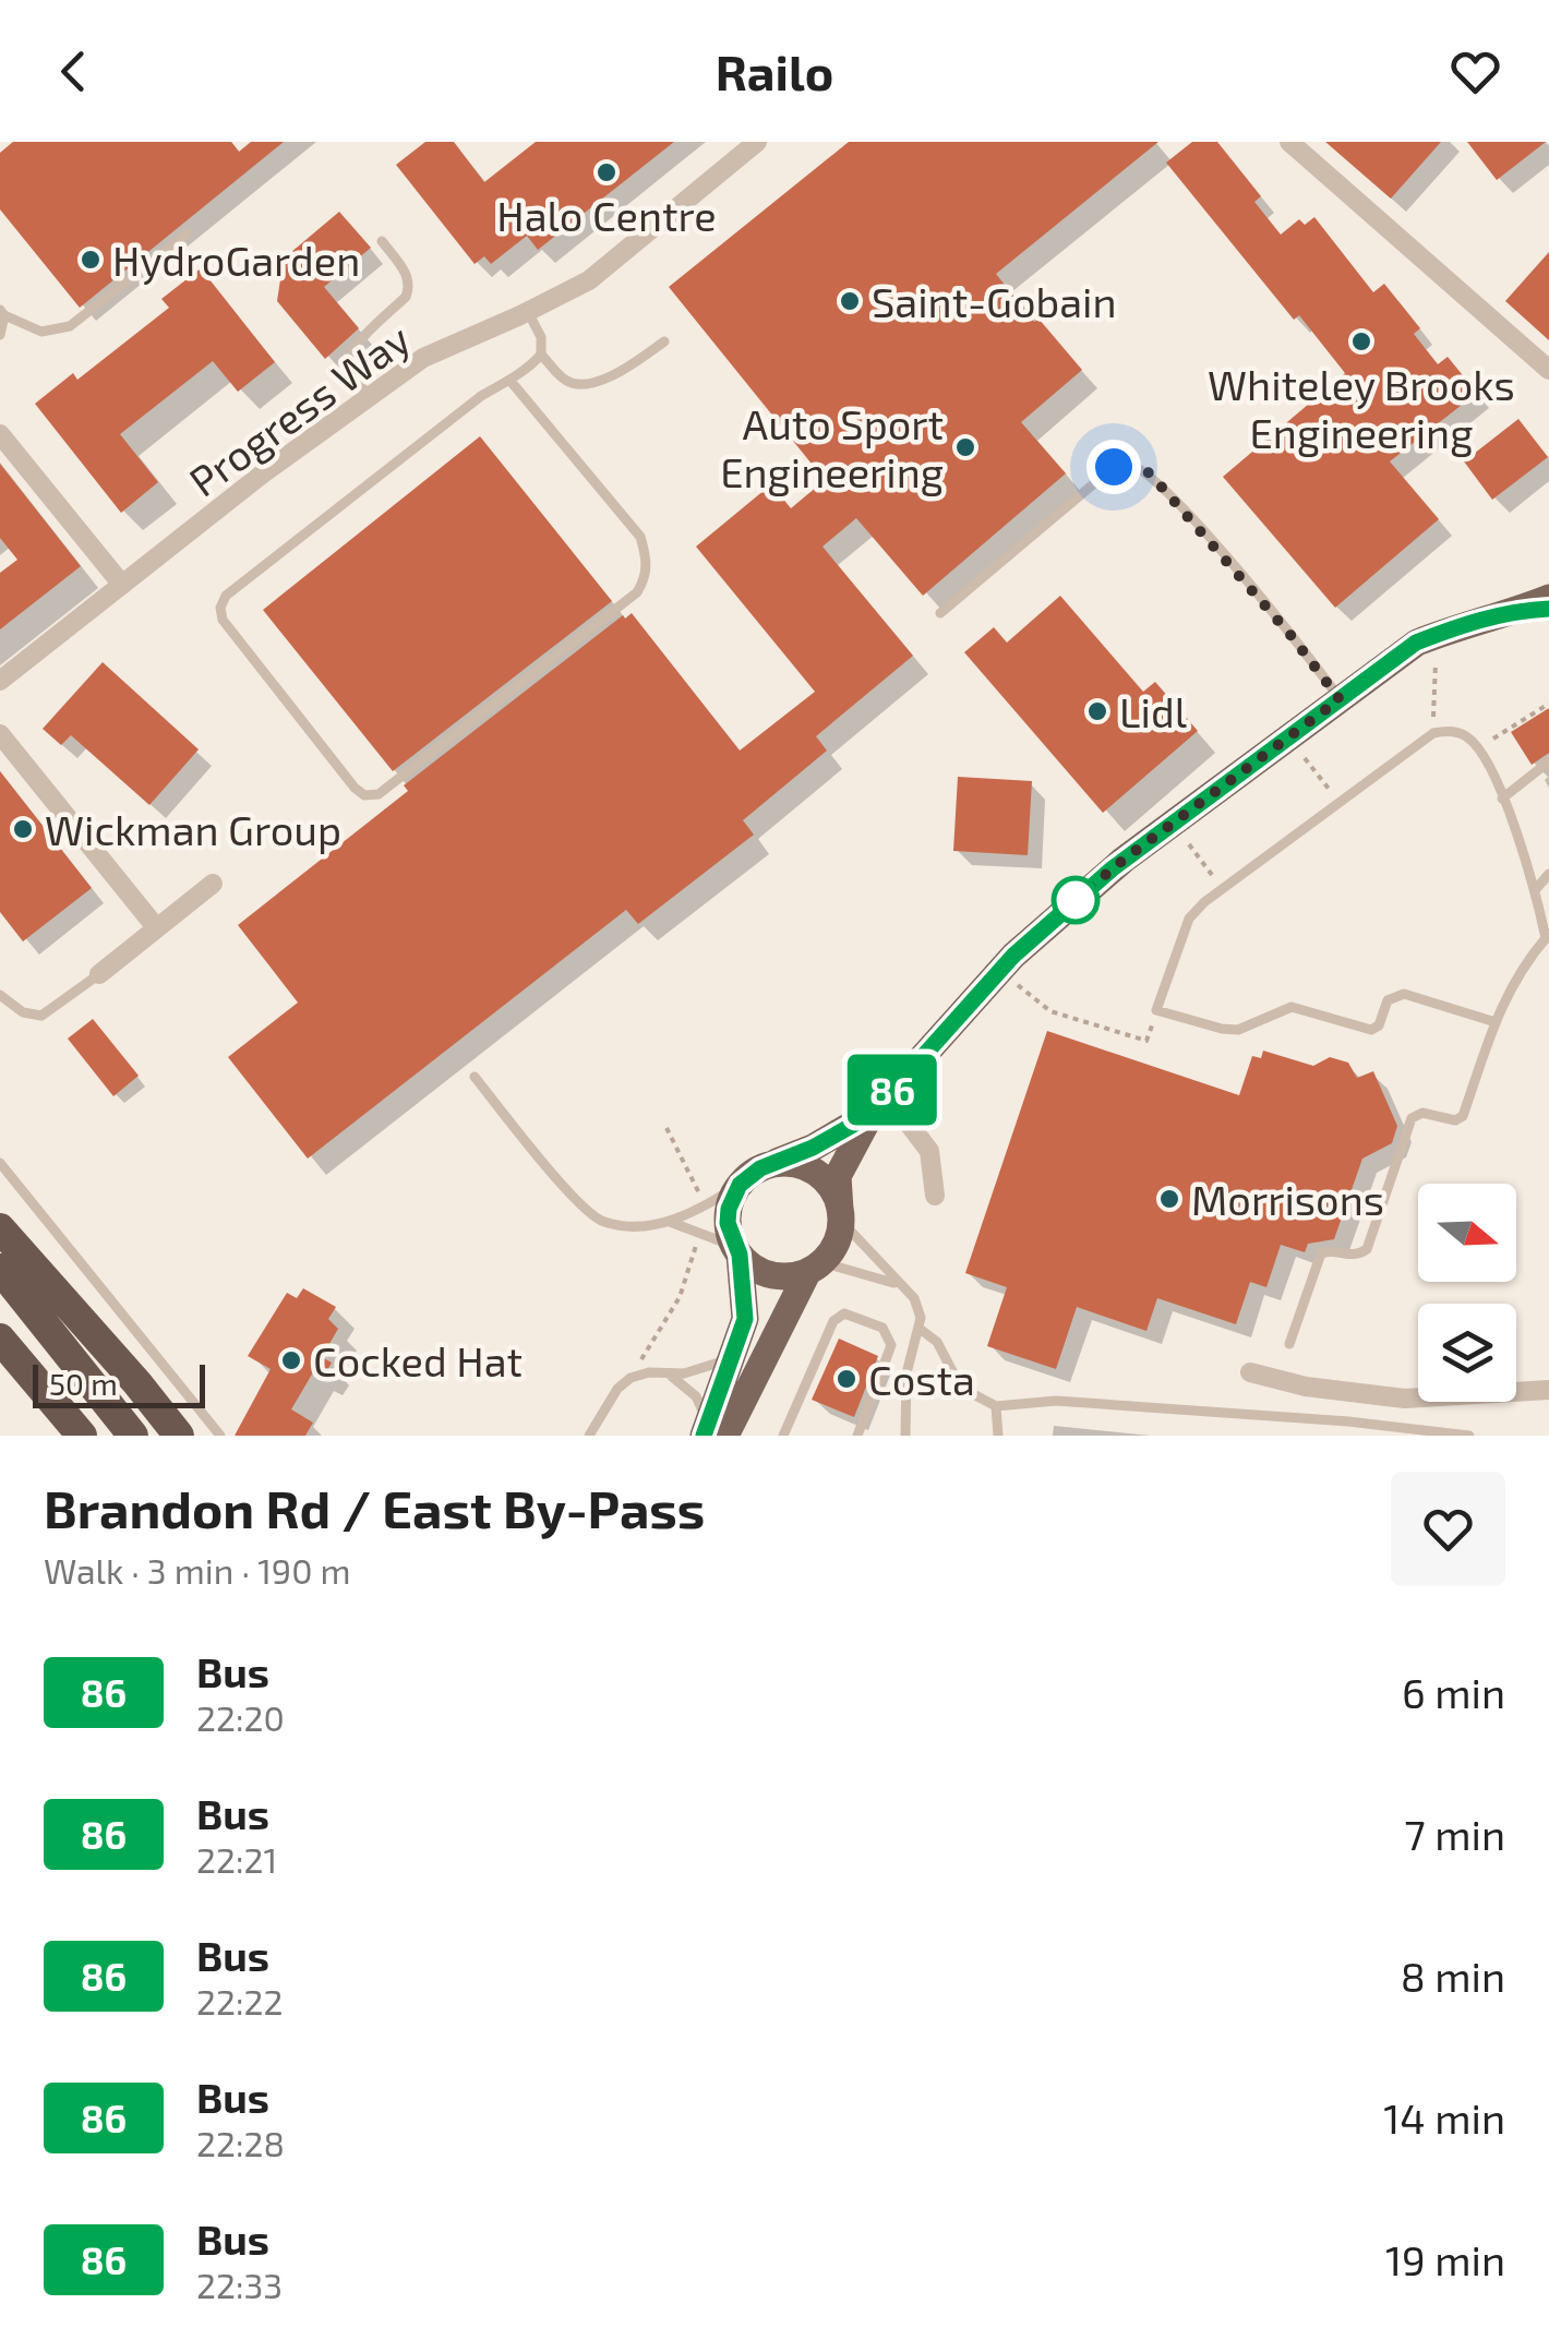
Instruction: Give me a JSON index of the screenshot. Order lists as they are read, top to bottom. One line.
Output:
{"streets":{"street":["Progress Way"]},"places":["Halo Centre","HydroGarden","Saint-Gobain","Whiteley Brooks Engineering","Auto Sport Engineering","Lidl","Wickman Group","Morrisons","Cocked Hat","Costa"],"lines":["bus line 86"],"scale_bar":"50 m","north":"right","page":{"header":"Railo","on_map":"86","scale":"50 m","heading":["Brandon Rd / East By-Pass","Walk · 3 min · 190 m"],"list":[{"mark":"86","name":"Bus","note":"22:20","value":"6 min"},{"mark":"86","name":"Bus","note":"22:21","value":"7 min"},{"mark":"86","name":"Bus","note":"22:22","value":"8 min"},{"mark":"86","name":"Bus","note":"22:28","value":"14 min"},{"mark":"86","name":"Bus","note":"22:33","value":"19 min"}]}}
